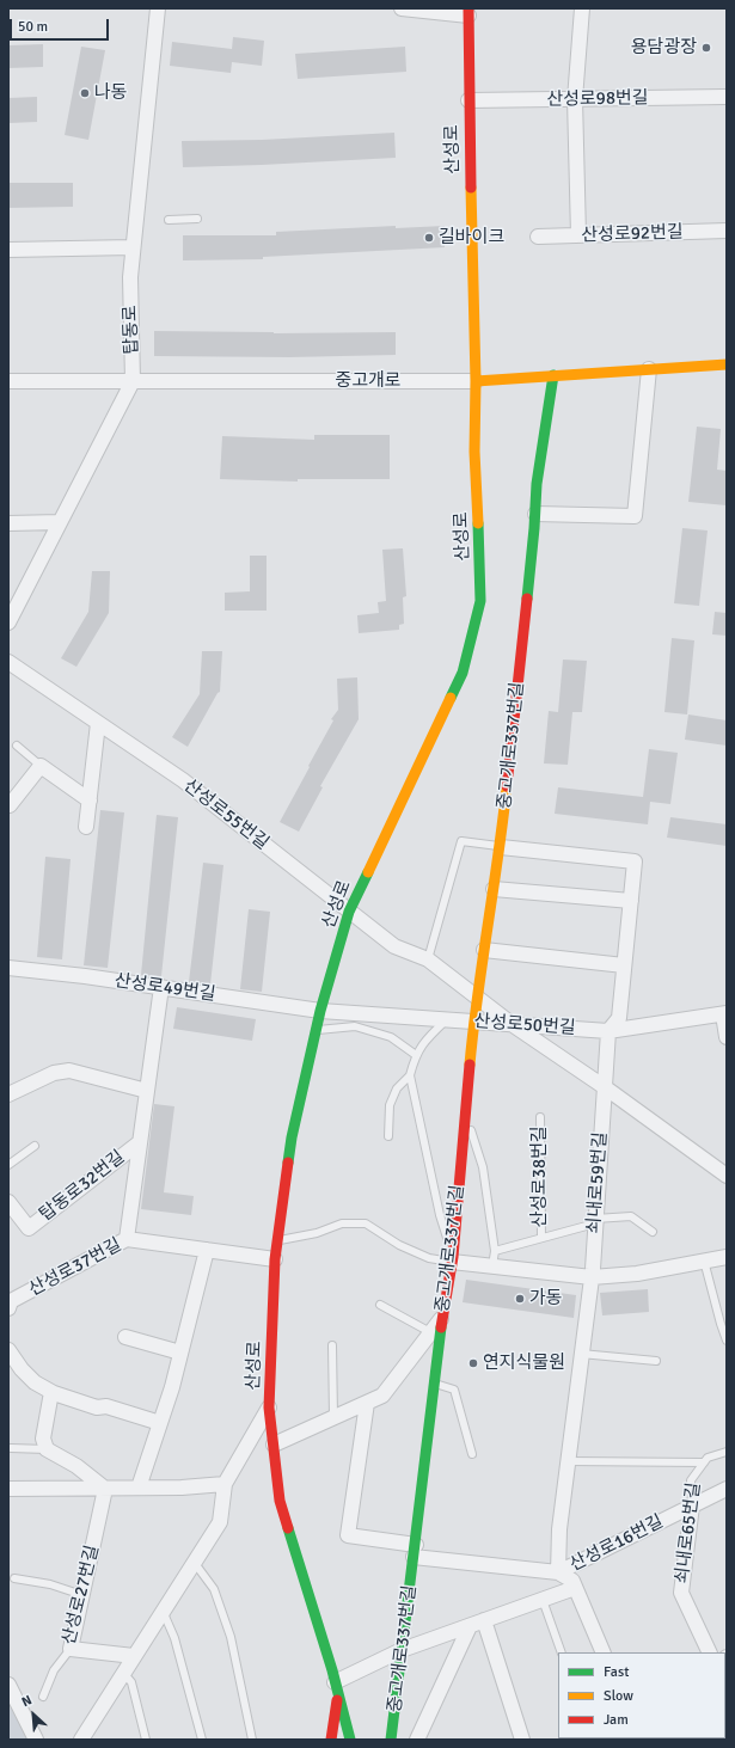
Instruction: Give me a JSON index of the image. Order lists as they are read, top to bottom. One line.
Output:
{"streets":{"street":["산성로98번길","산성로","산성로92번길","탑동로","중고개로","중고개로337번길","산성로55번길","산성로49번길","산성로50번길","쇠내로59번길","탑동로32번길","산성로37번길","쇠내로65번길","산성로16번길","산성로27번길"],"lane":["산성로38번길"]},"crossings":[["산성로98번길","산성로"],["산성로","중고개로"],["산성로","산성로55번길"],["산성로","산성로49번길"],["산성로","산성로50번길"],["산성로","산성로37번길"],["산성로","산성로16번길"],["탑동로","중고개로"],["중고개로","중고개로337번길"],["중고개로337번길","산성로55번길"],["중고개로337번길","산성로50번길"],["중고개로337번길","산성로38번길"],["중고개로337번길","쇠내로59번길"],["중고개로337번길","산성로16번길"],["산성로55번길","산성로50번길"],["산성로49번길","산성로50번길"],["산성로50번길","쇠내로59번길"],["산성로38번길","쇠내로59번길"],["쇠내로59번길","산성로16번길"],["쇠내로65번길","산성로16번길"]],"places":["용담광장","나동","길바이크","가동","연지식물원"],"legend":["Fast","Slow","Jam"],"scale_bar":"50 m","north":"top left"}
